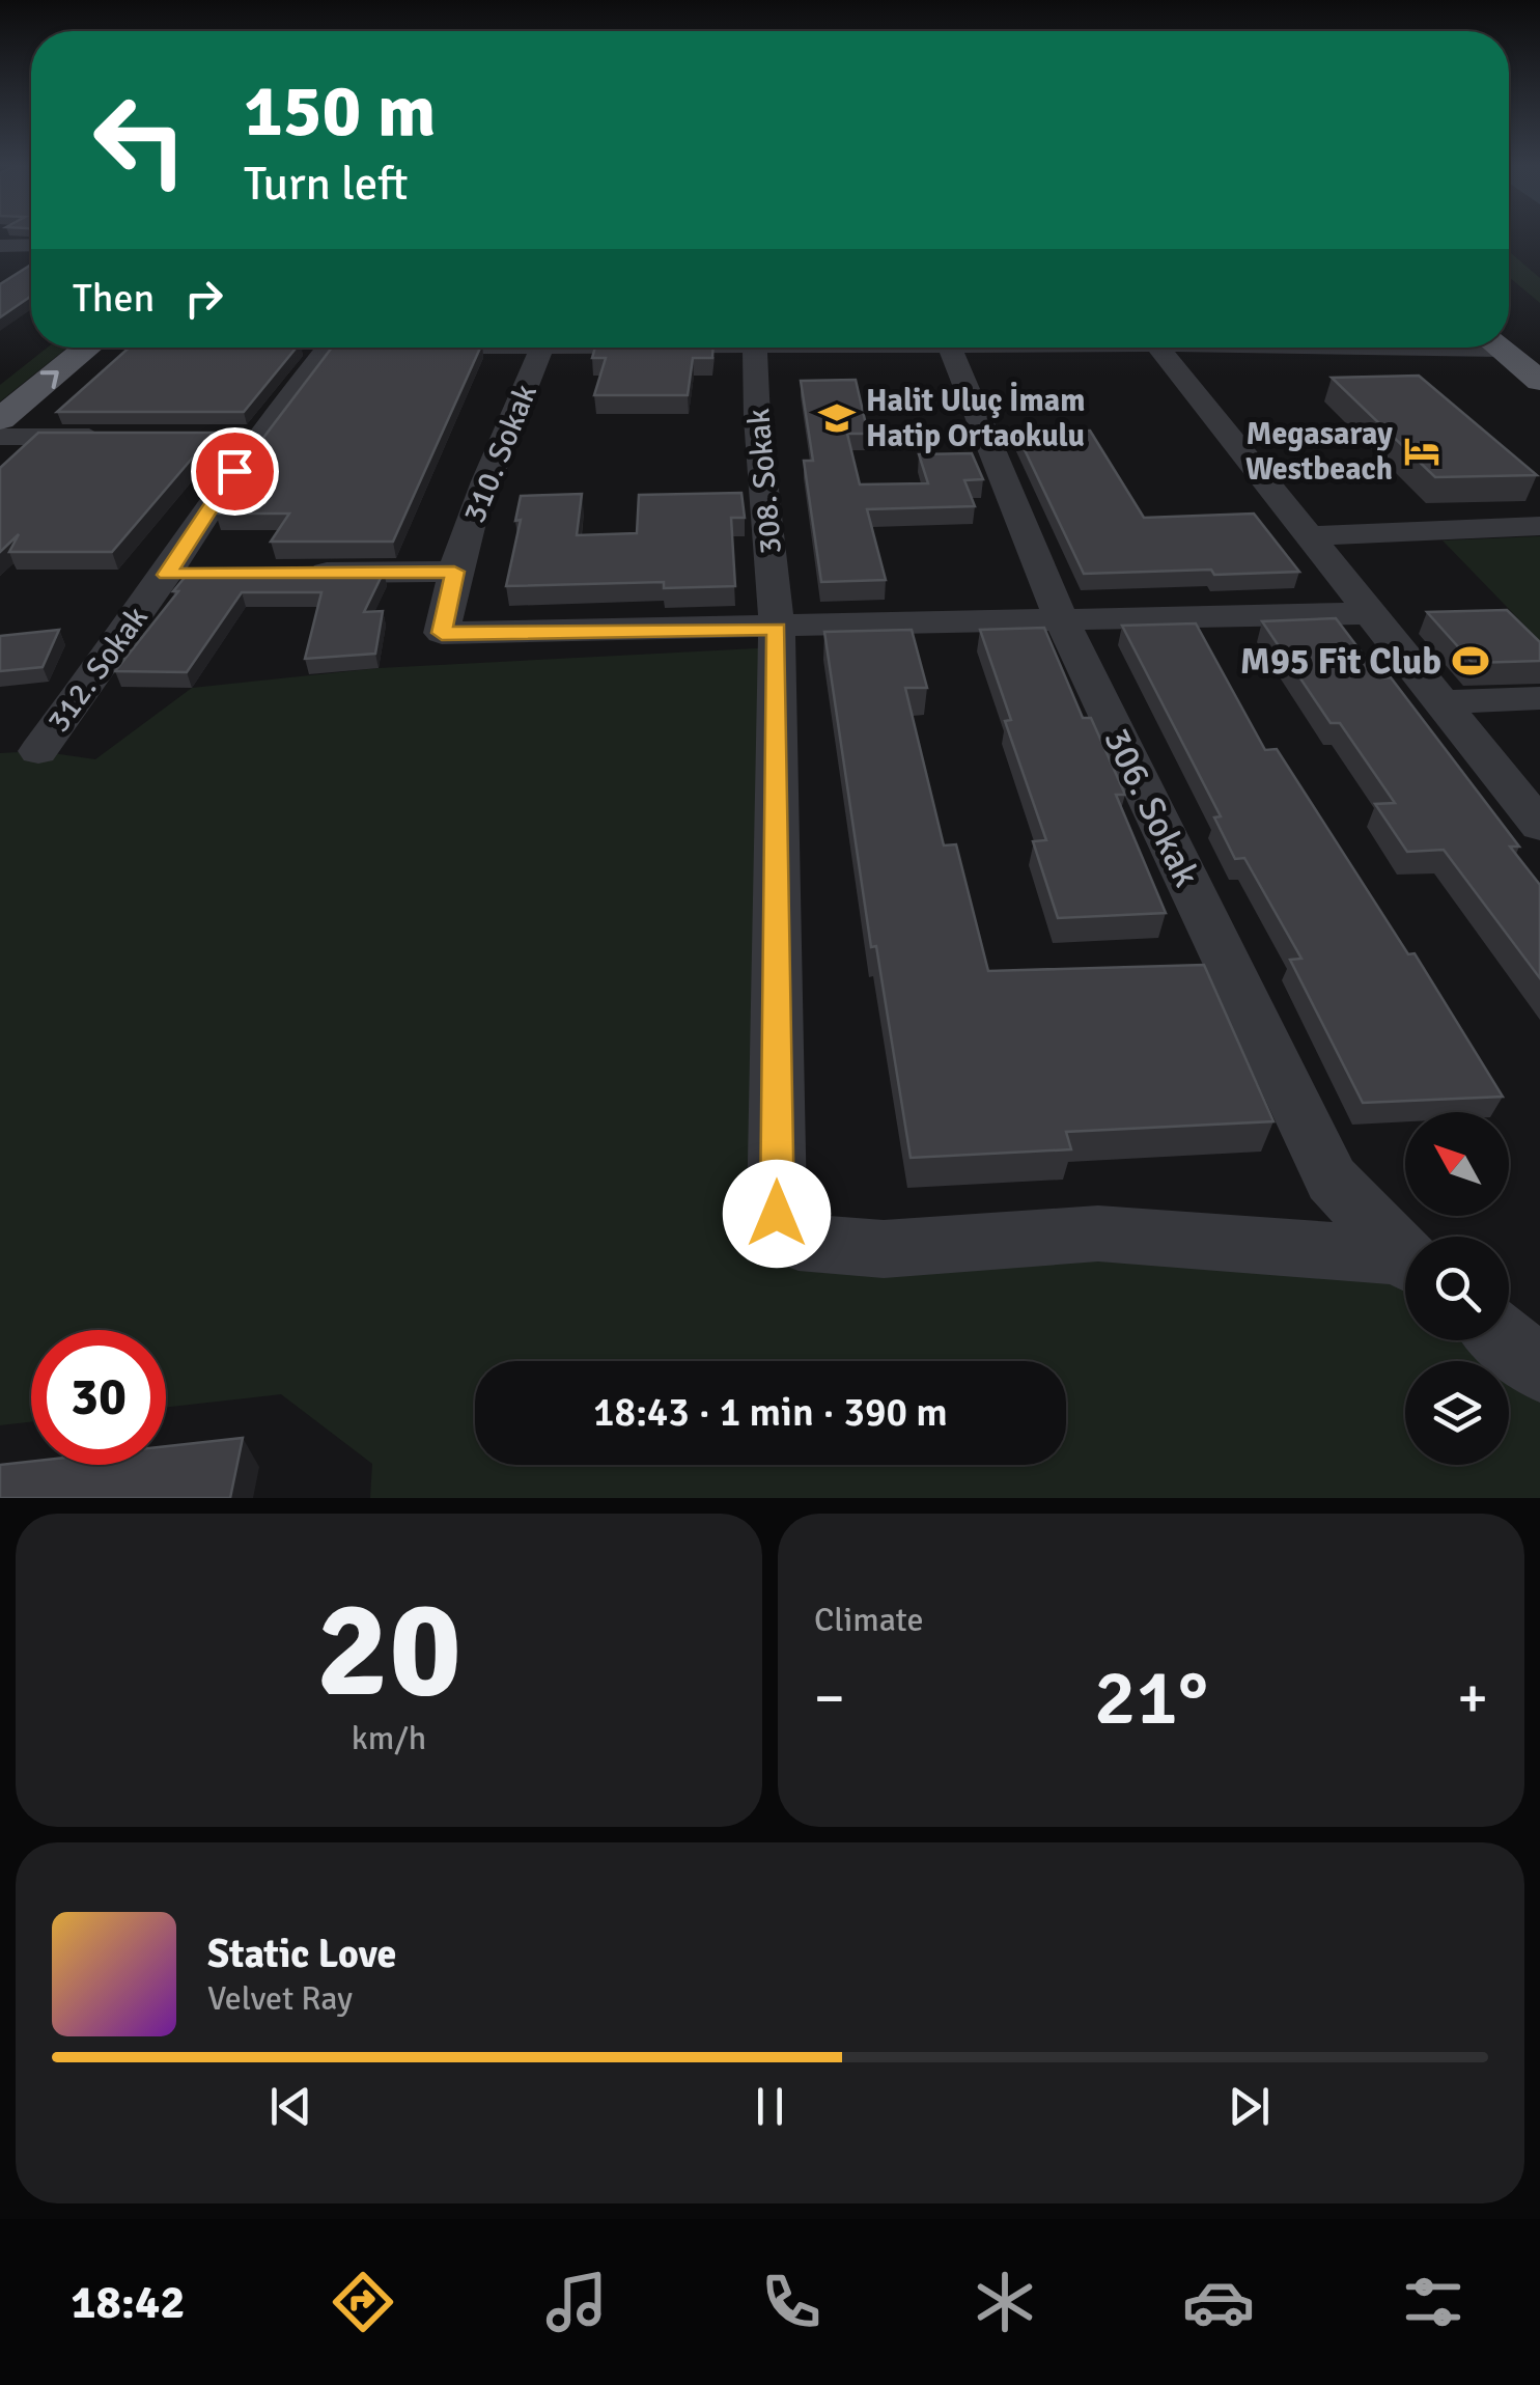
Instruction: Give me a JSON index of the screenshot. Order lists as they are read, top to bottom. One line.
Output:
{"streets":{"street":["310. Sokak","308. Sokak","312. Sokak","306. Sokak"]},"crossings":[["310. Sokak","308. Sokak"]],"places":{"school or university":["Halit Uluç İmam Hatip Ortaokulu"],"hotel":["Megasaray Westbeach"],"sports":["M95 Fit Club"]},"north":"top left","page":{"turn":["150 m","Turn left"],"then":"Then","limit":"30","trip":"18:43 · 1 min · 390 m","tile":[["20","km/h"],"Climate"],"heat":["−","21°","+"],"song":["Static Love","Velvet Ray"],"tabs":"18:42"}}
